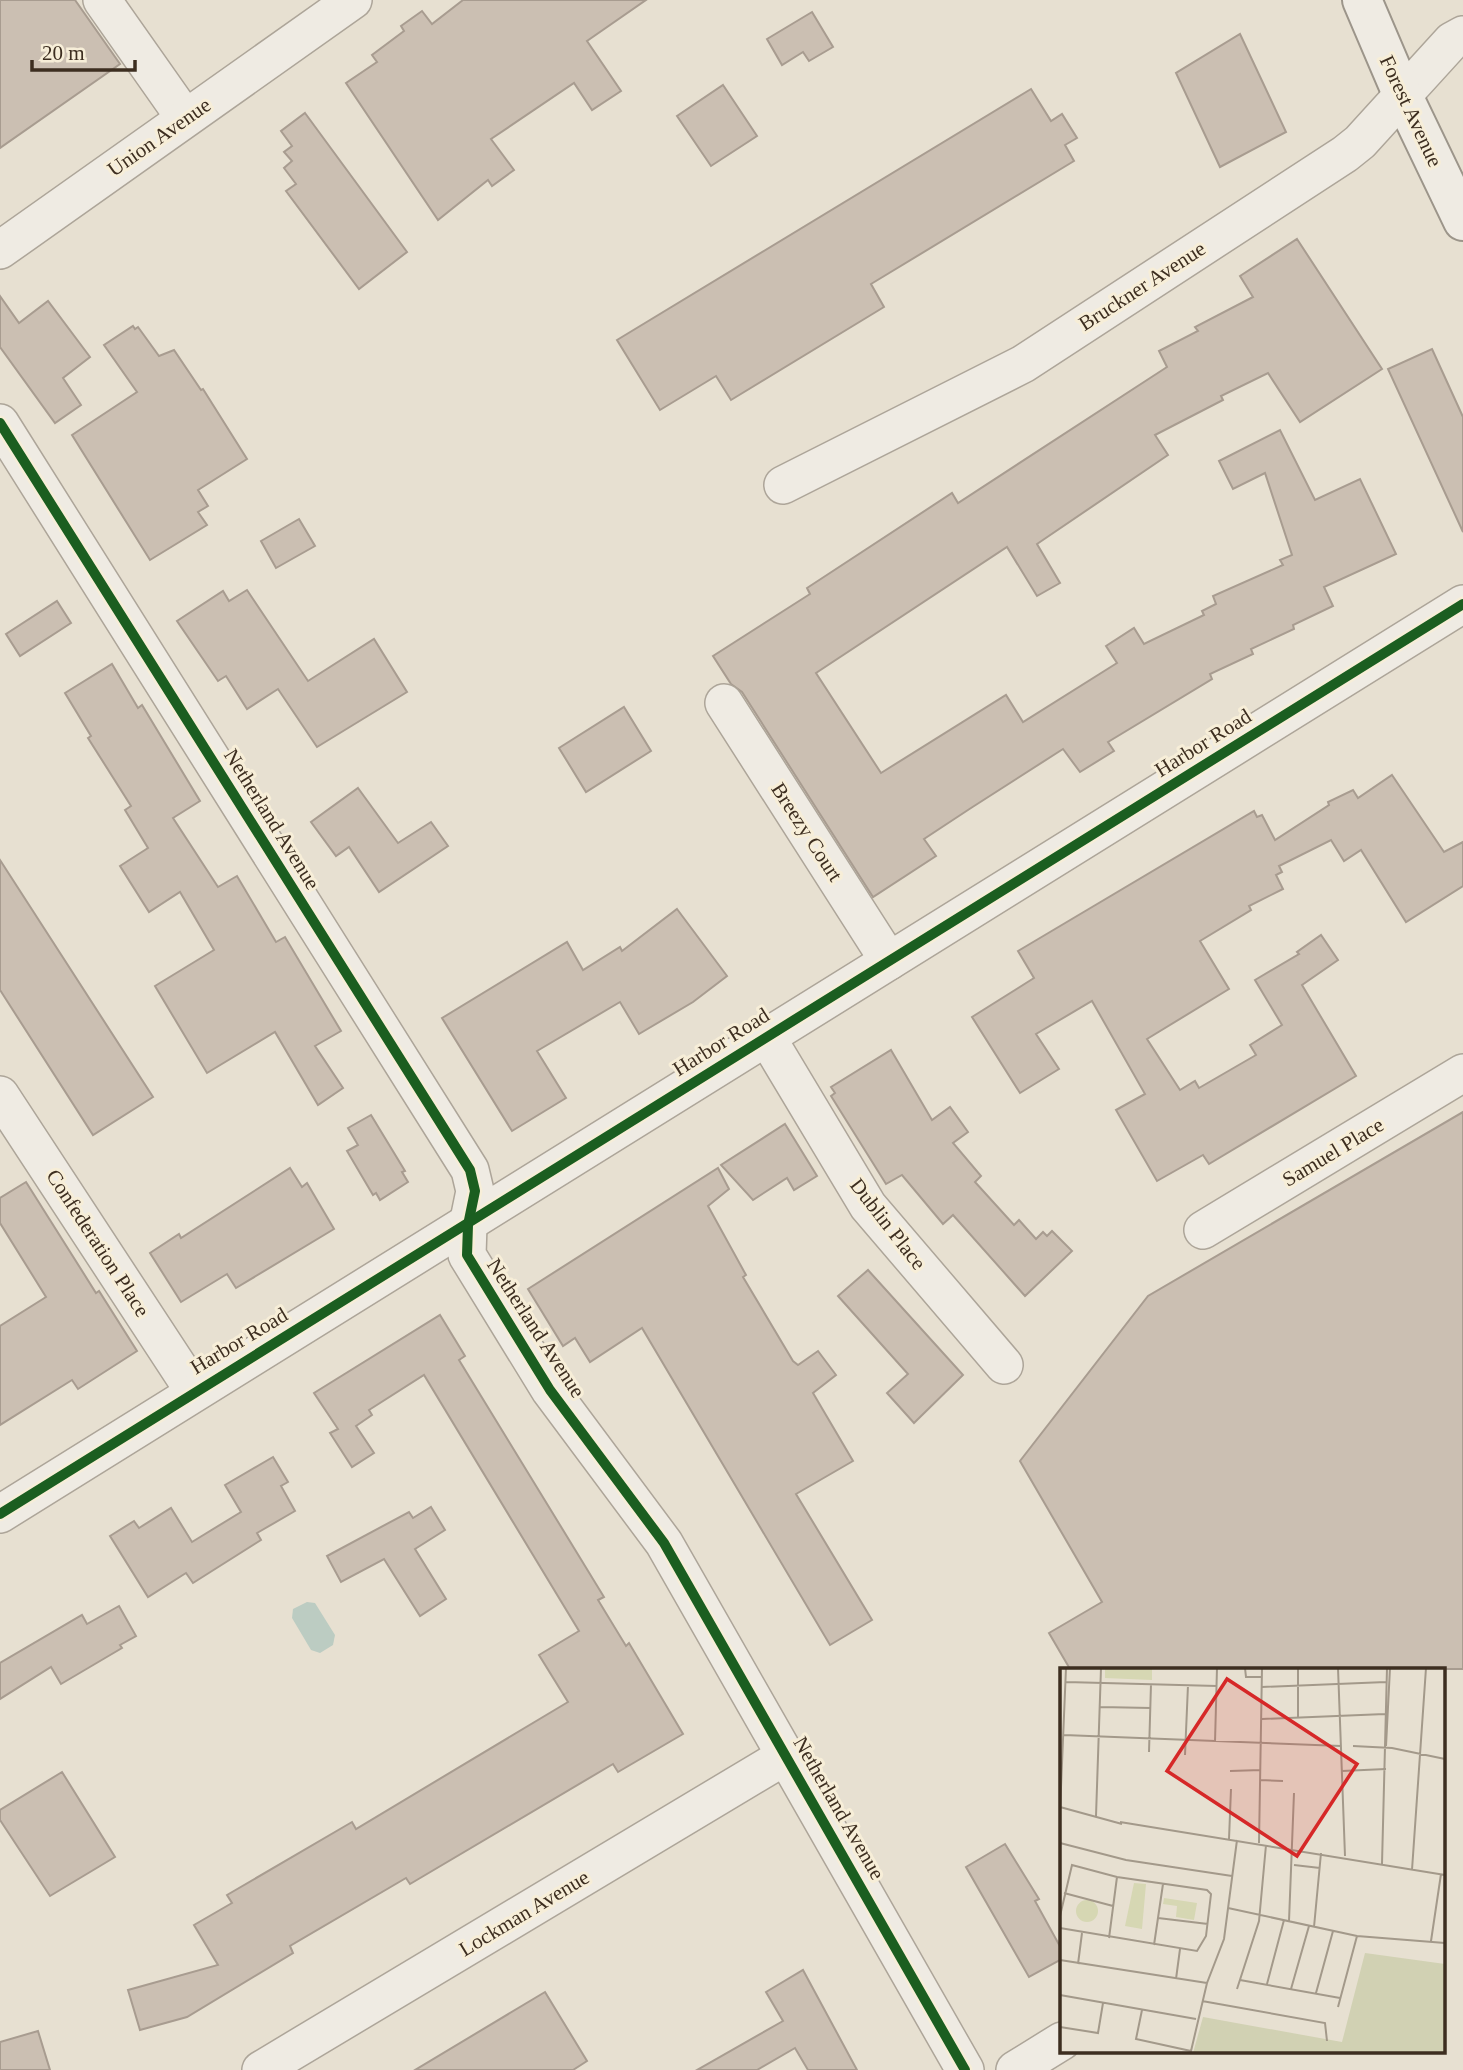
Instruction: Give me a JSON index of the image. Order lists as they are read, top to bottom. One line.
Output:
{"streets":{"main road":["Forest Avenue"],"street":["Union Avenue","Bruckner Avenue","Harbor Road","Netherland Avenue","Breezy Court","Samuel Place","Dublin Place","Confederation Place","Lockman Avenue"]},"crossings":[["Forest Avenue","Bruckner Avenue"],["Harbor Road","Netherland Avenue"],["Harbor Road","Breezy Court"],["Harbor Road","Dublin Place"],["Harbor Road","Confederation Place"],["Netherland Avenue","Lockman Avenue"]],"scale_bar":"20 m"}
